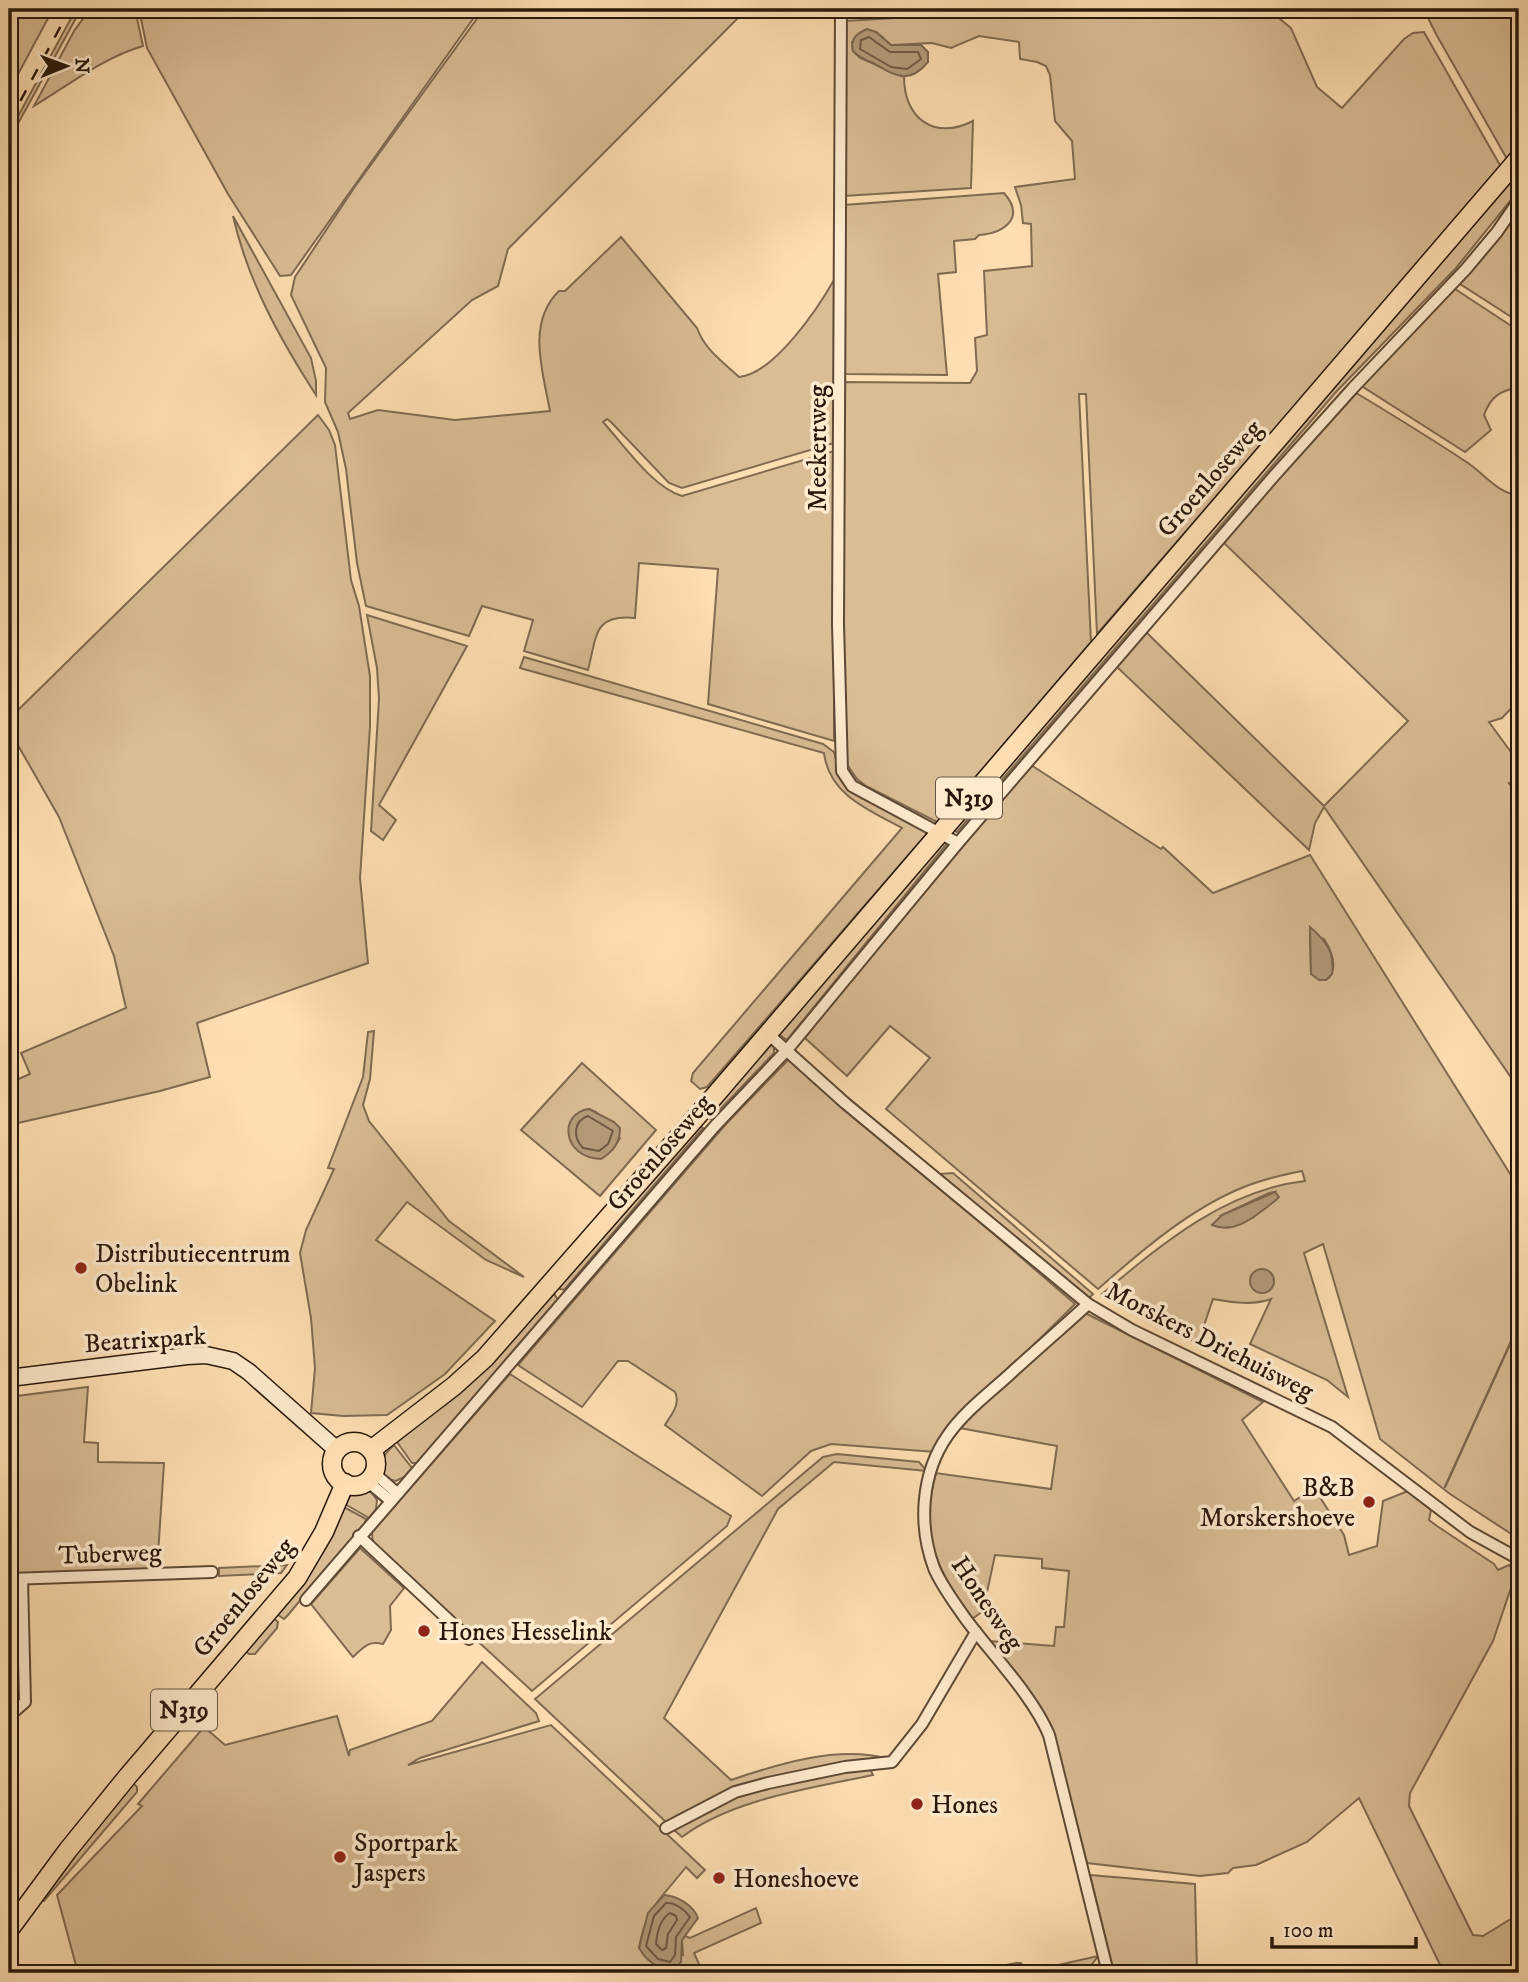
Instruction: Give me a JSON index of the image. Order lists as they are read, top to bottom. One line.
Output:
{"streets":{"main road":["Groenloseweg","N319"],"street":["Meekertweg","Beatrixpark","Morskers Driehuisweg","Tuberweg","Honesweg"]},"crossings":[["Meekertweg","Groenloseweg"],["Groenloseweg","Beatrixpark"],["Groenloseweg","Morskers Driehuisweg"],["Morskers Driehuisweg","Honesweg"]],"places":["Distributiecentrum Obelink","B&B Morskershoeve","Hones Hesselink","Hones","Sportpark Jaspers","Honeshoeve"],"scale_bar":"100 m","north":"right"}
